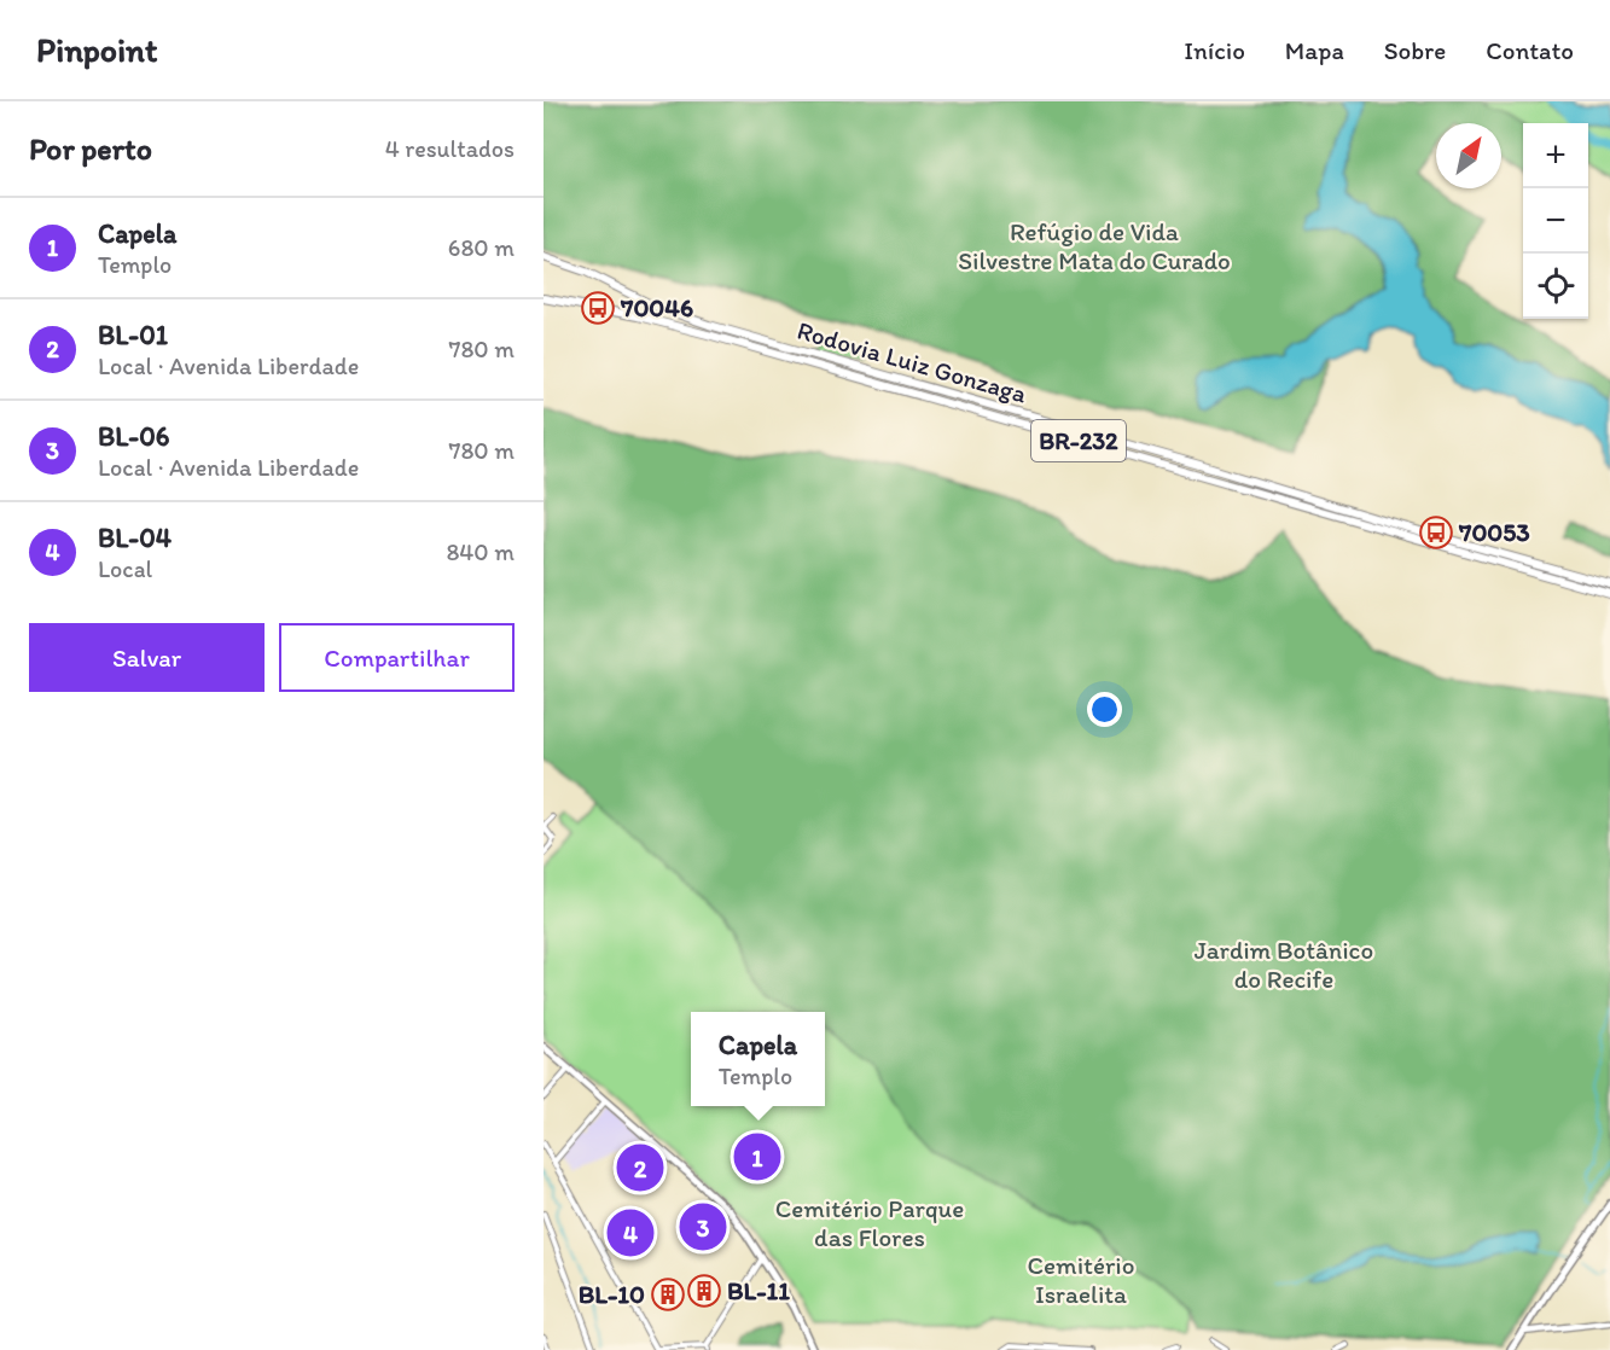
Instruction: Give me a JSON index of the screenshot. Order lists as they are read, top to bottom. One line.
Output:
{"streets":{"highway":["Rodovia Luiz Gonzaga","BR-232"]},"parks":["Refúgio de Vida Silvestre Mata do Curado","Jardim Botânico do Recife","Cemitério Parque das Flores","Cemitério Israelita"],"places":{"bus stop":["70046","70053"],"building":["BL-11","BL-10"]},"north":"top right","page":{"header":"Pinpoint","nav":["Início","Mapa","Sobre","Contato"],"heading":["Por perto","4 resultados"],"map_buttons":["+","−"],"list":[{"mark":"1","name":"Capela","note":"Templo","value":"680 m"},{"mark":"2","name":"BL-01","note":"Local · Avenida Liberdade","value":"780 m"},{"mark":"3","name":"BL-06","note":"Local · Avenida Liberdade","value":"780 m"},{"mark":"4","name":"BL-04","note":"Local","value":"840 m"}],"buttons":["Salvar","Compartilhar"],"popup":["Capela","Templo"],"pins":["1","2","3","4"]}}
